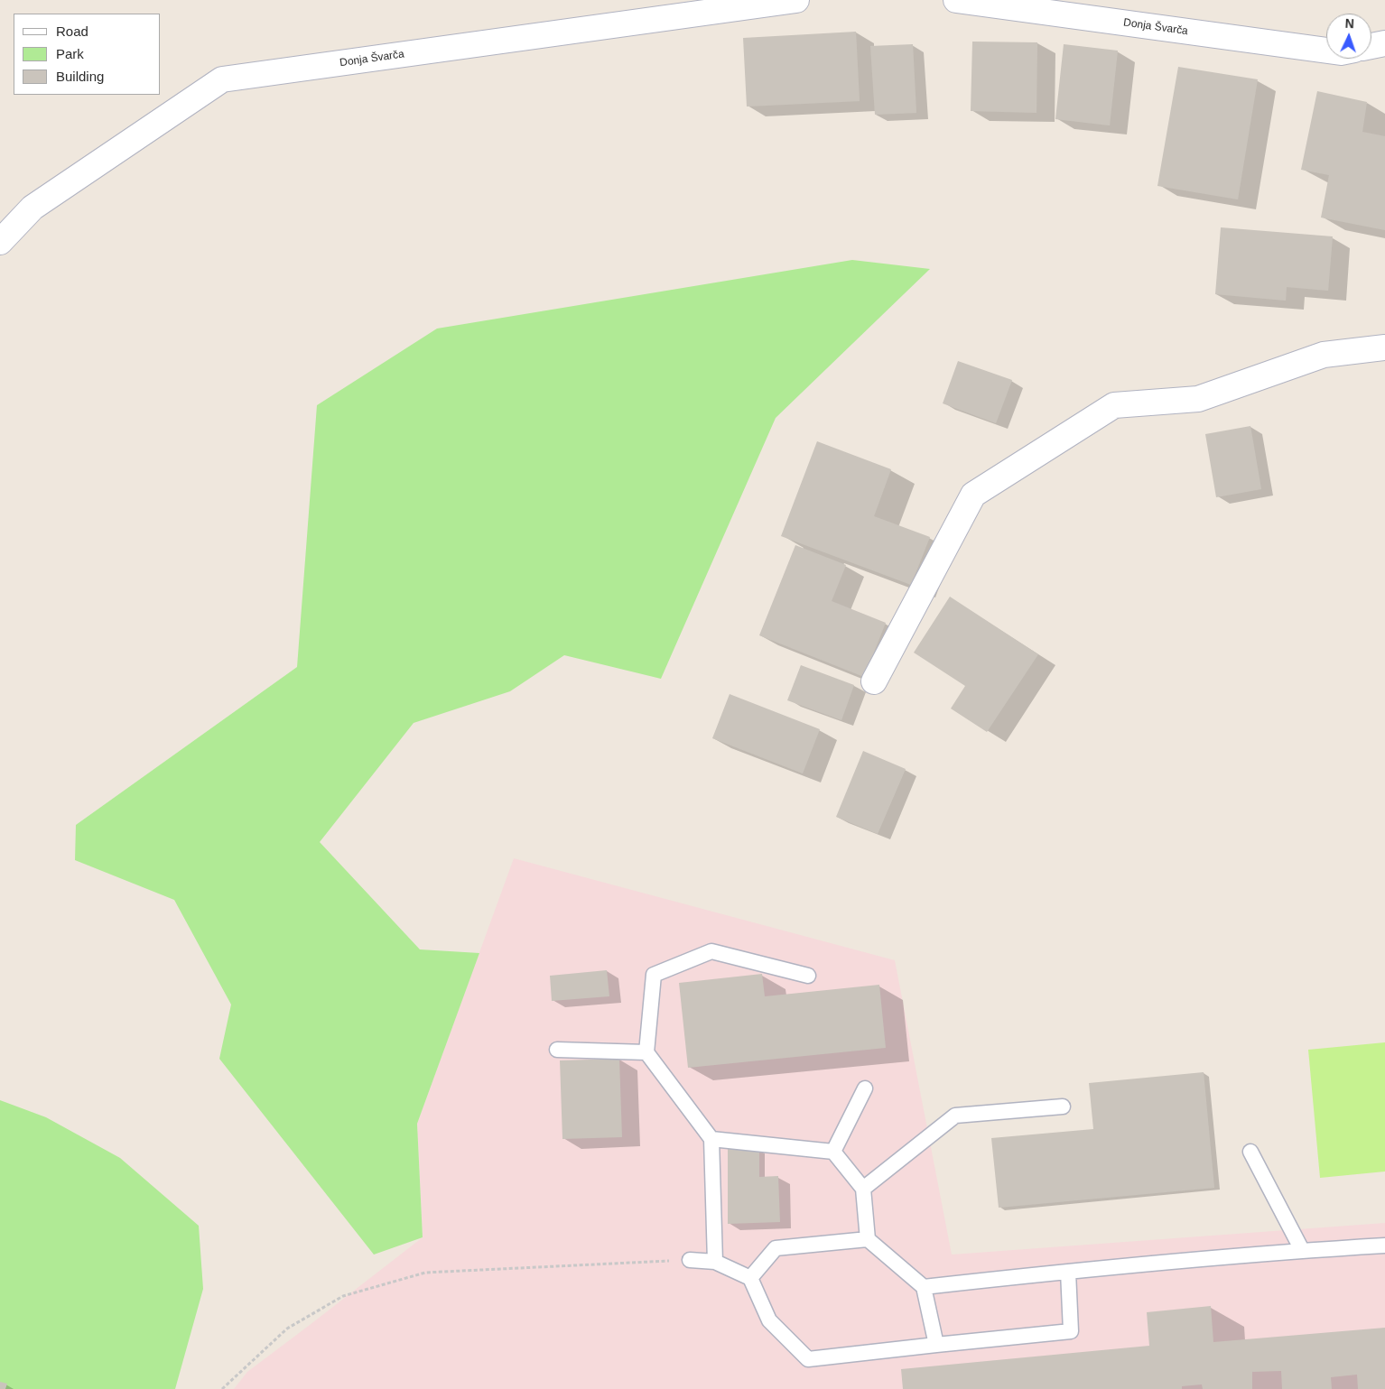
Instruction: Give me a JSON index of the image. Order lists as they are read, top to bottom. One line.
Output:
{"streets":{"street":["Donja Švarča"]},"legend":["Road","Park","Building"],"north":"top"}
